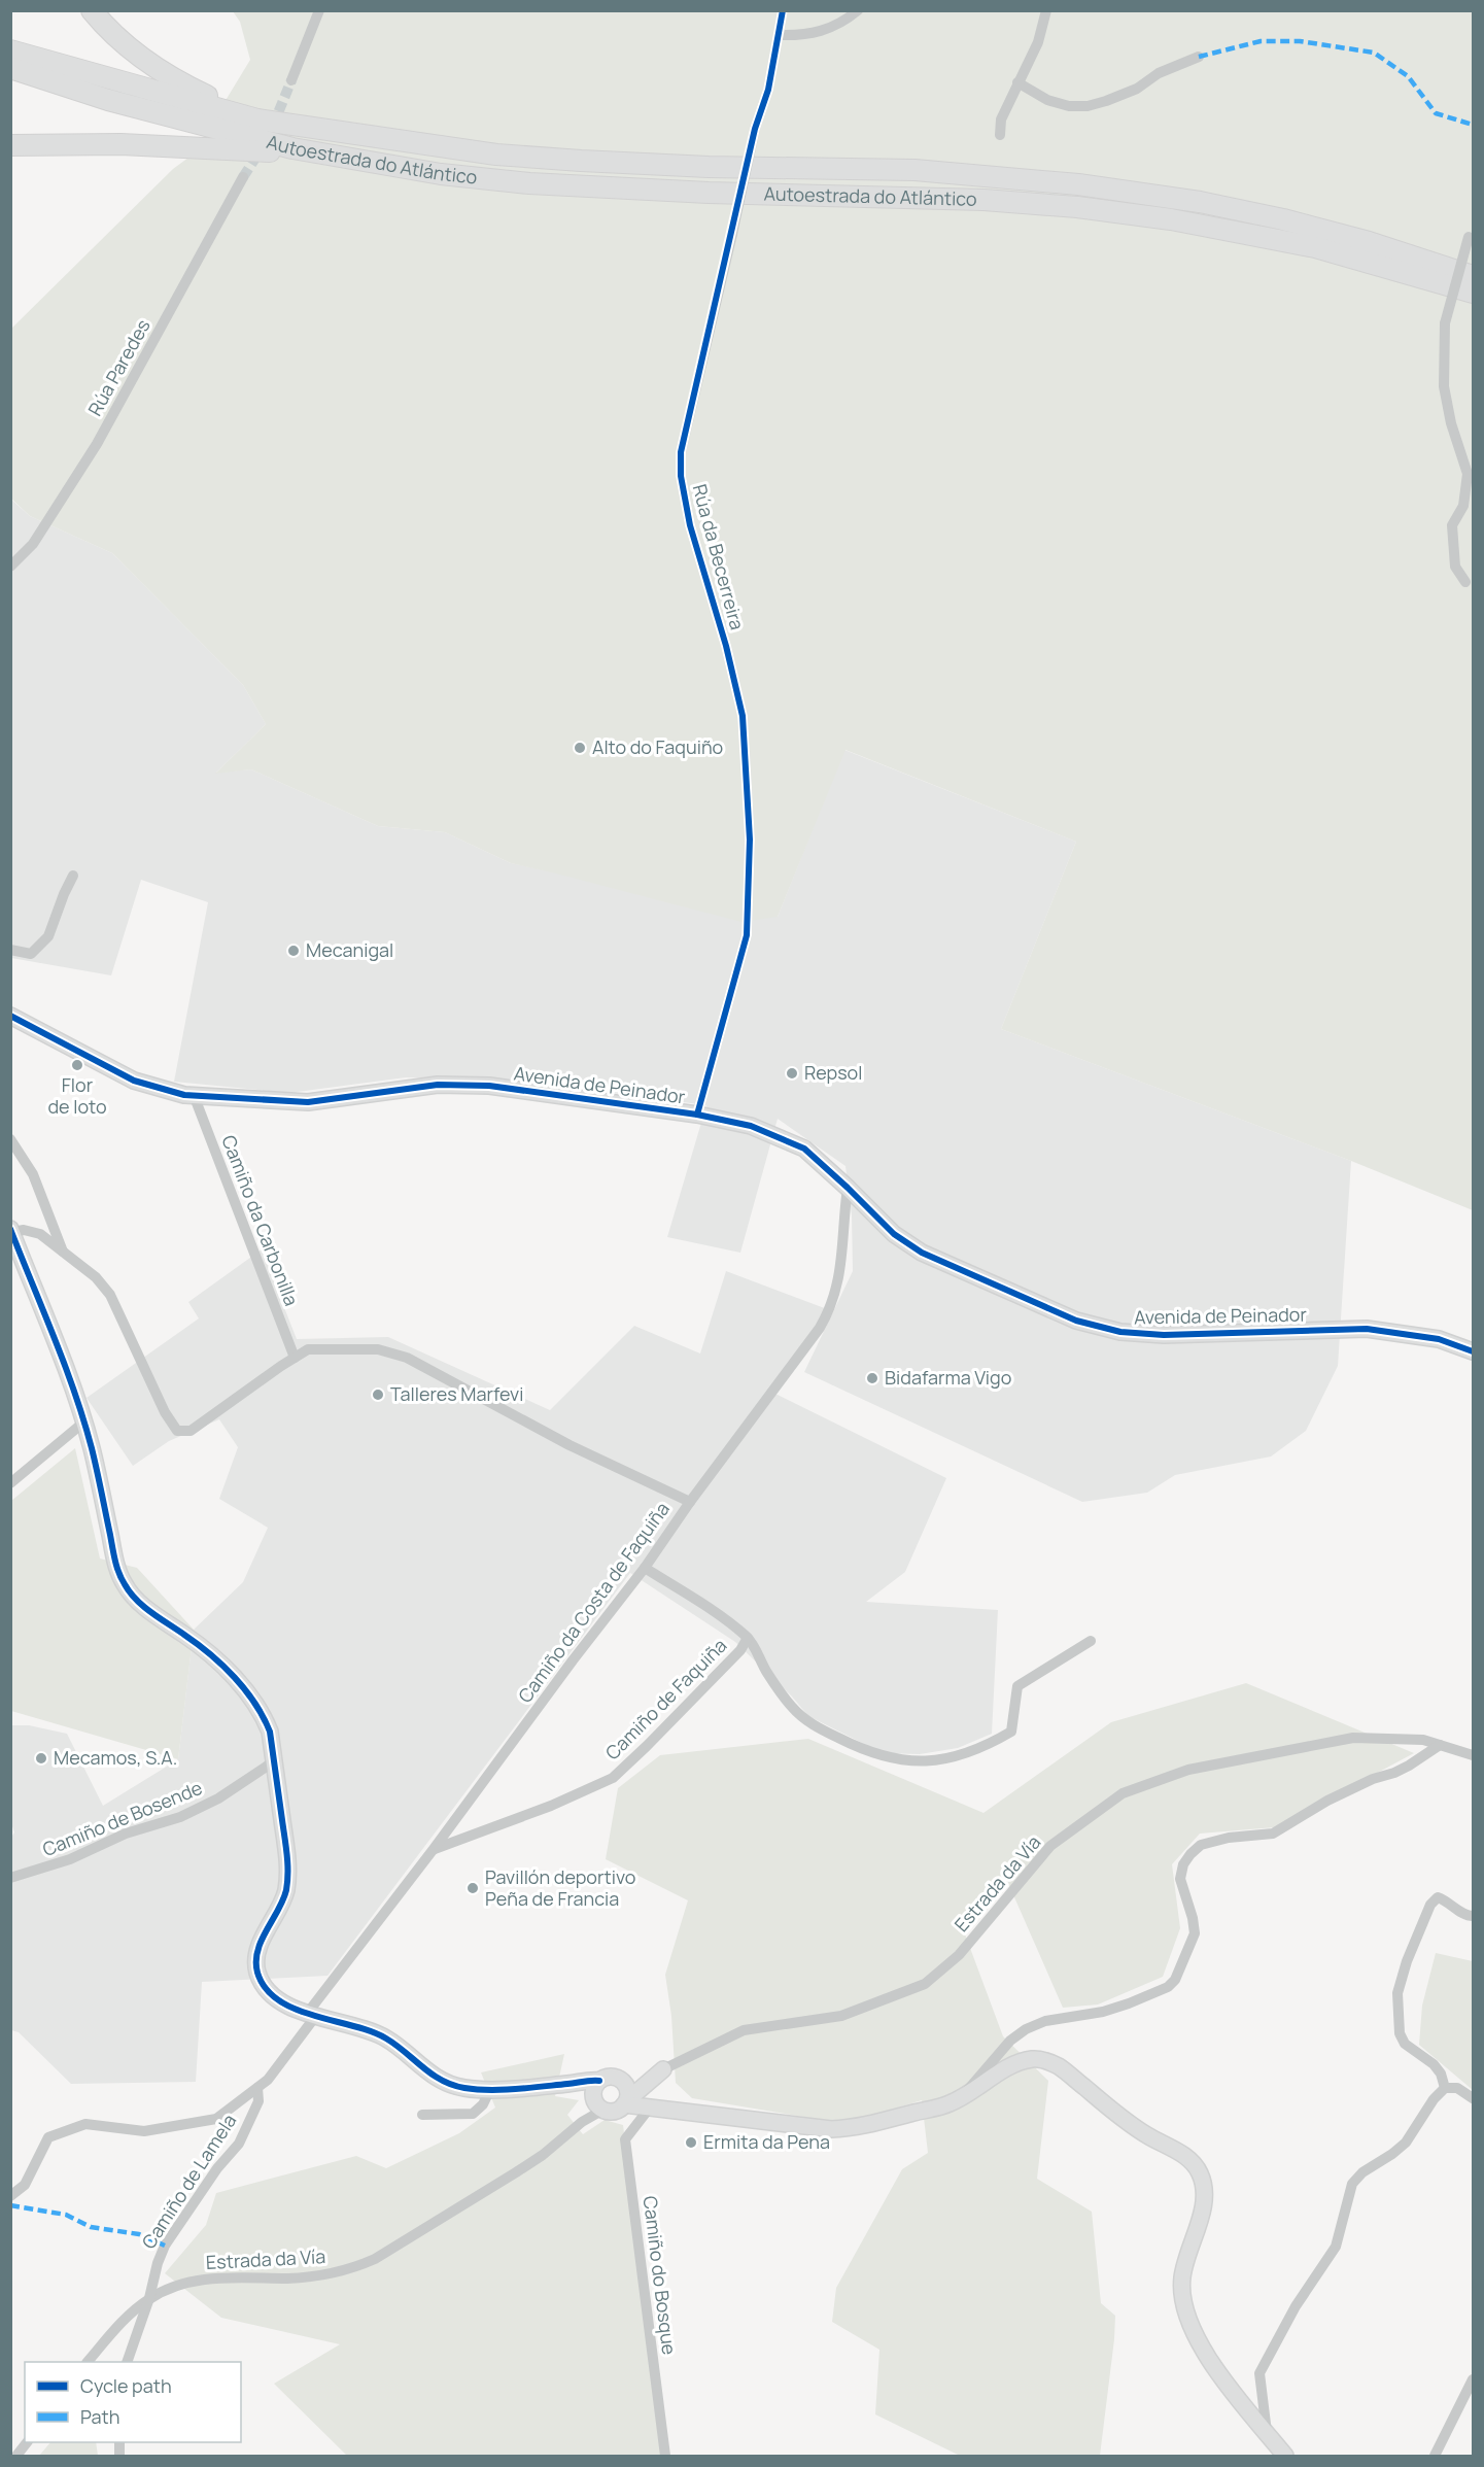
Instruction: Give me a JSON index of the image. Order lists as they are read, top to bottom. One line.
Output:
{"streets":{"highway":["Autoestrada do Atlántico"],"street":["Rúa Paredes","Rúa da Becerreira","Avenida de Peinador","Camiño da Carbonilla","Camiño da Costa de Faquiña","Camiño de Faquiña","Camiño de Bosende","Estrada da Vía","Camiño de Lamela","Camiño do Bosque"]},"crossings":[["Rúa da Becerreira","Avenida de Peinador"],["Avenida de Peinador","Camiño da Carbonilla"],["Avenida de Peinador","Camiño da Costa de Faquiña"],["Camiño da Costa de Faquiña","Camiño de Faquiña"],["Camiño da Costa de Faquiña","Camiño de Lamela"],["Estrada da Vía","Camiño de Lamela"]],"places":["Alto do Faquiño","Mecanigal","Flor de loto","Repsol","Bidafarma Vigo","Talleres Marfevi","Mecamos, S.A.","Pavillón deportivo Peña de Francia","Ermita da Pena"],"legend":["Cycle path","Path"]}
